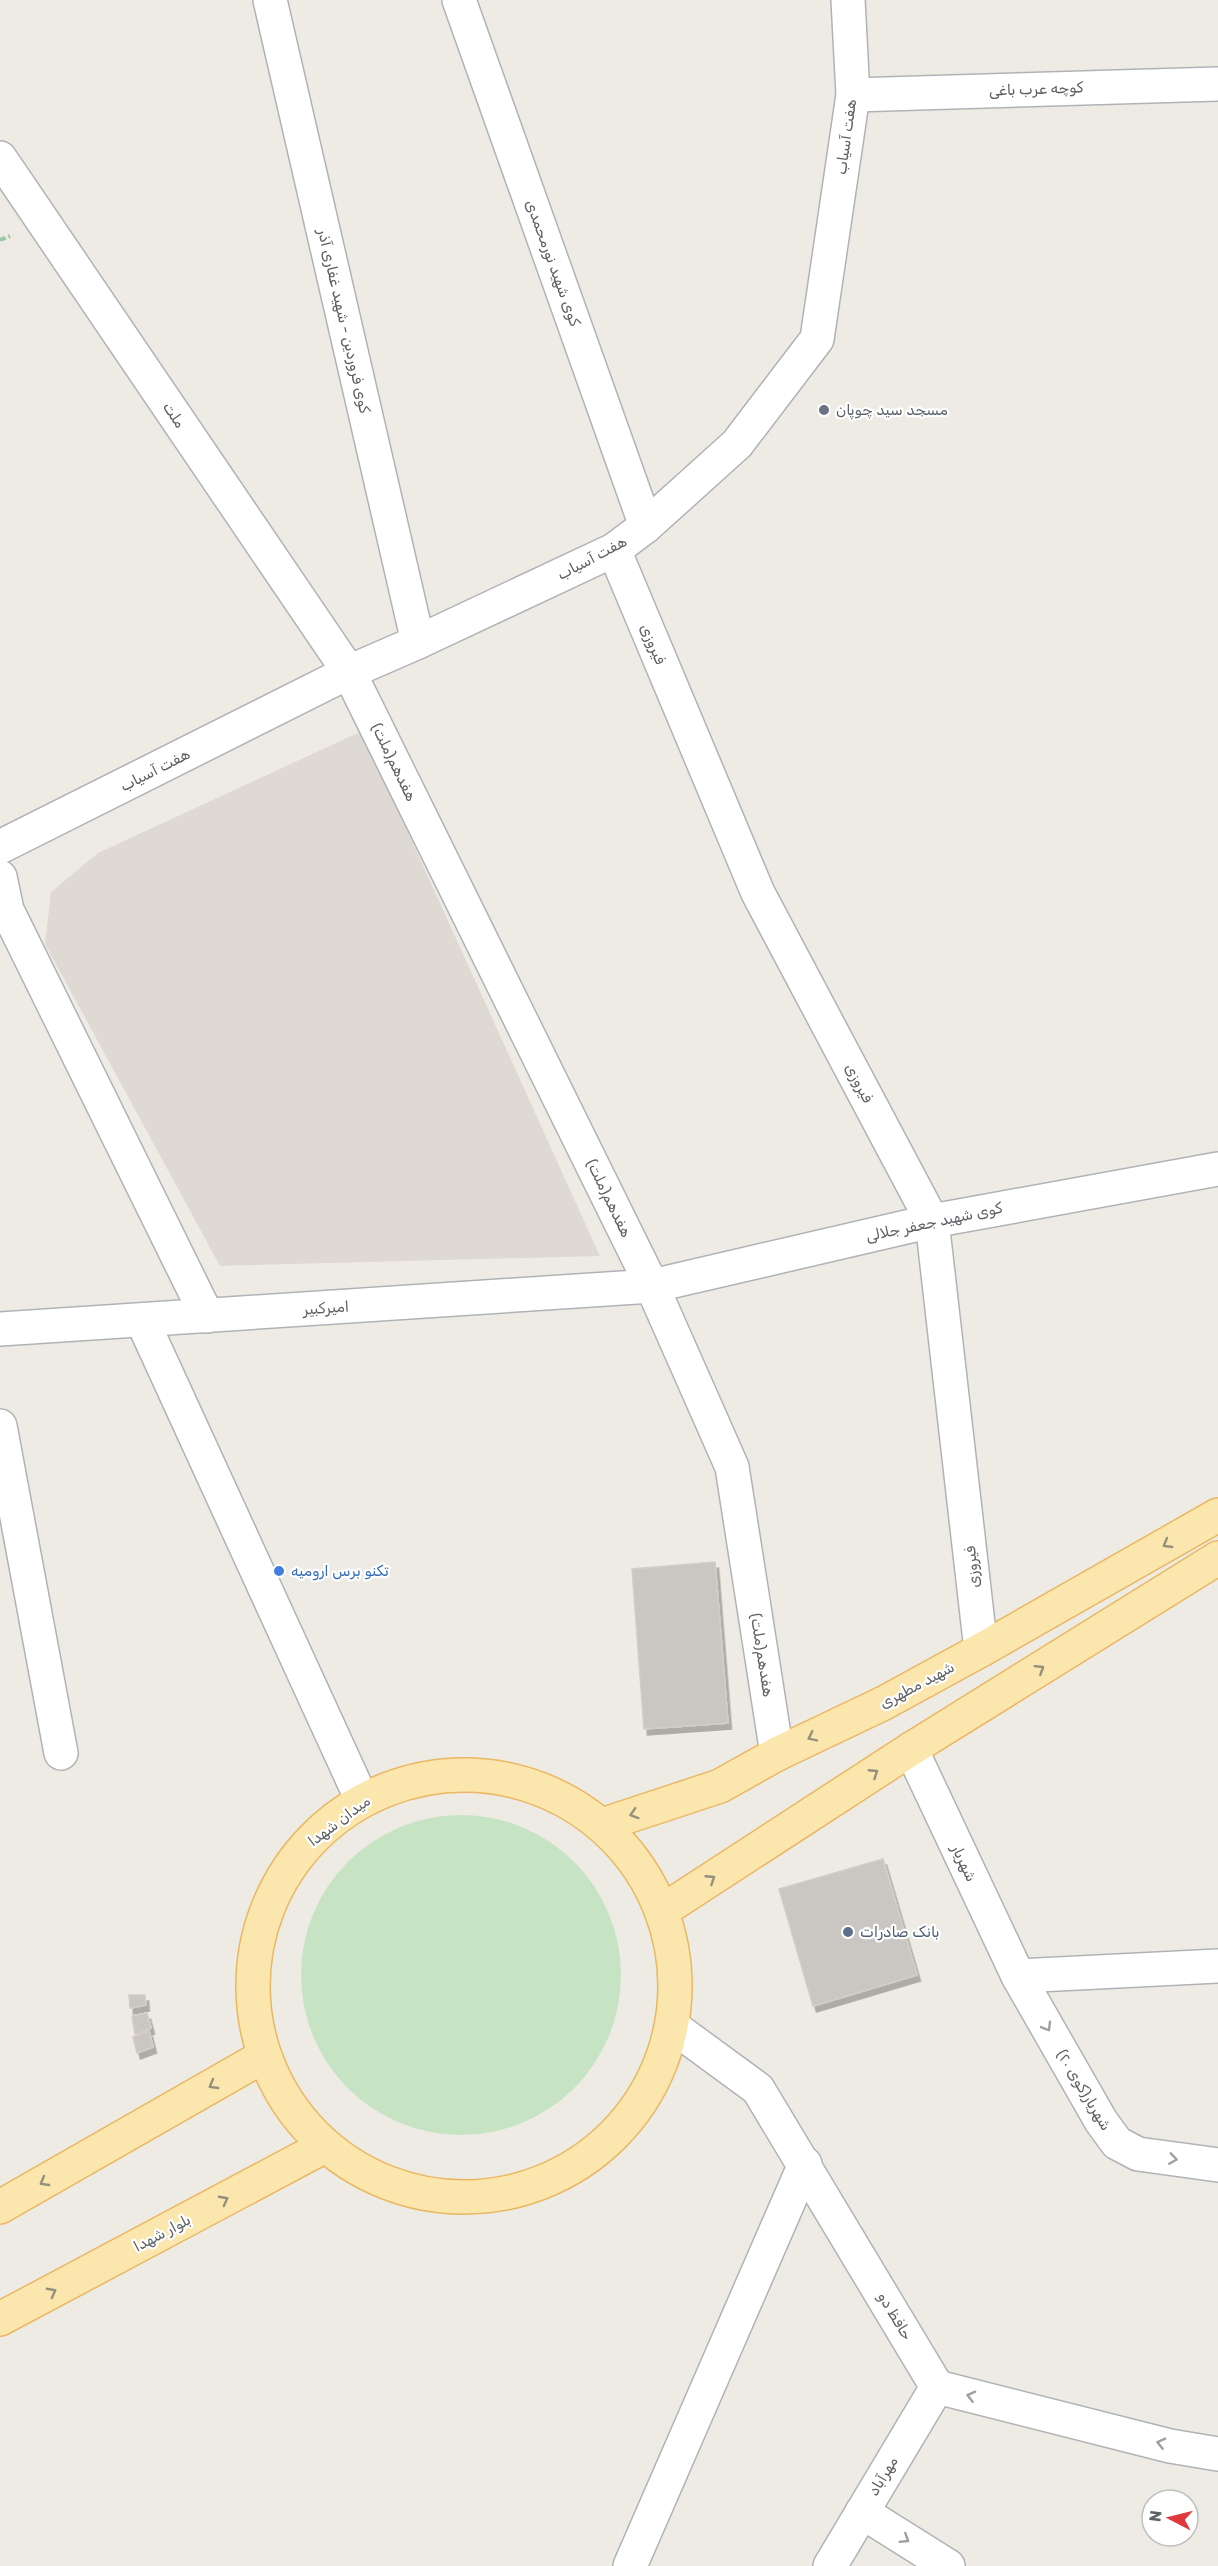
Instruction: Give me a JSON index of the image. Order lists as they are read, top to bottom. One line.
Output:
{"streets":{"main road":["شهید مطهری","میدان شهدا","بلوار شهدا"],"street":["کوچه عرب باغی","هفت آسیاب","کوی شهید نورمحمدی","کوی فروردین - شهید غفاری آذر","ملت","فیروزی","هفدهم(ملت)","کوی شهید جعفر جلالی","امیرکبیر","شهریار","شهریار(کوی ۲۰)","حافظ دو","مهرآباد"]},"crossings":[["کوچه عرب باغی","هفت آسیاب"],["هفت آسیاب","کوی شهید نورمحمدی"],["هفت آسیاب","کوی فروردین - شهید غفاری آذر"],["هفت آسیاب","ملت"],["هفت آسیاب","فیروزی"],["هفت آسیاب","هفدهم(ملت)"],["ملت","هفدهم(ملت)"],["فیروزی","کوی شهید جعفر جلالی"],["فیروزی","شهید مطهری"],["هفدهم(ملت)","کوی شهید جعفر جلالی"],["هفدهم(ملت)","امیرکبیر"],["هفدهم(ملت)","شهید مطهری"],["کوی شهید جعفر جلالی","امیرکبیر"],["شهید مطهری","میدان شهدا"],["میدان شهدا","بلوار شهدا"],["میدان شهدا","حافظ دو"],["شهریار","شهریار(کوی ۲۰)"],["حافظ دو","مهرآباد"]],"one_way":["شهریار(کوی ۲۰)"],"places":["مسجد سید چوپان","تکنو برس ارومیه","بانک صادرات"],"north":"left"}
